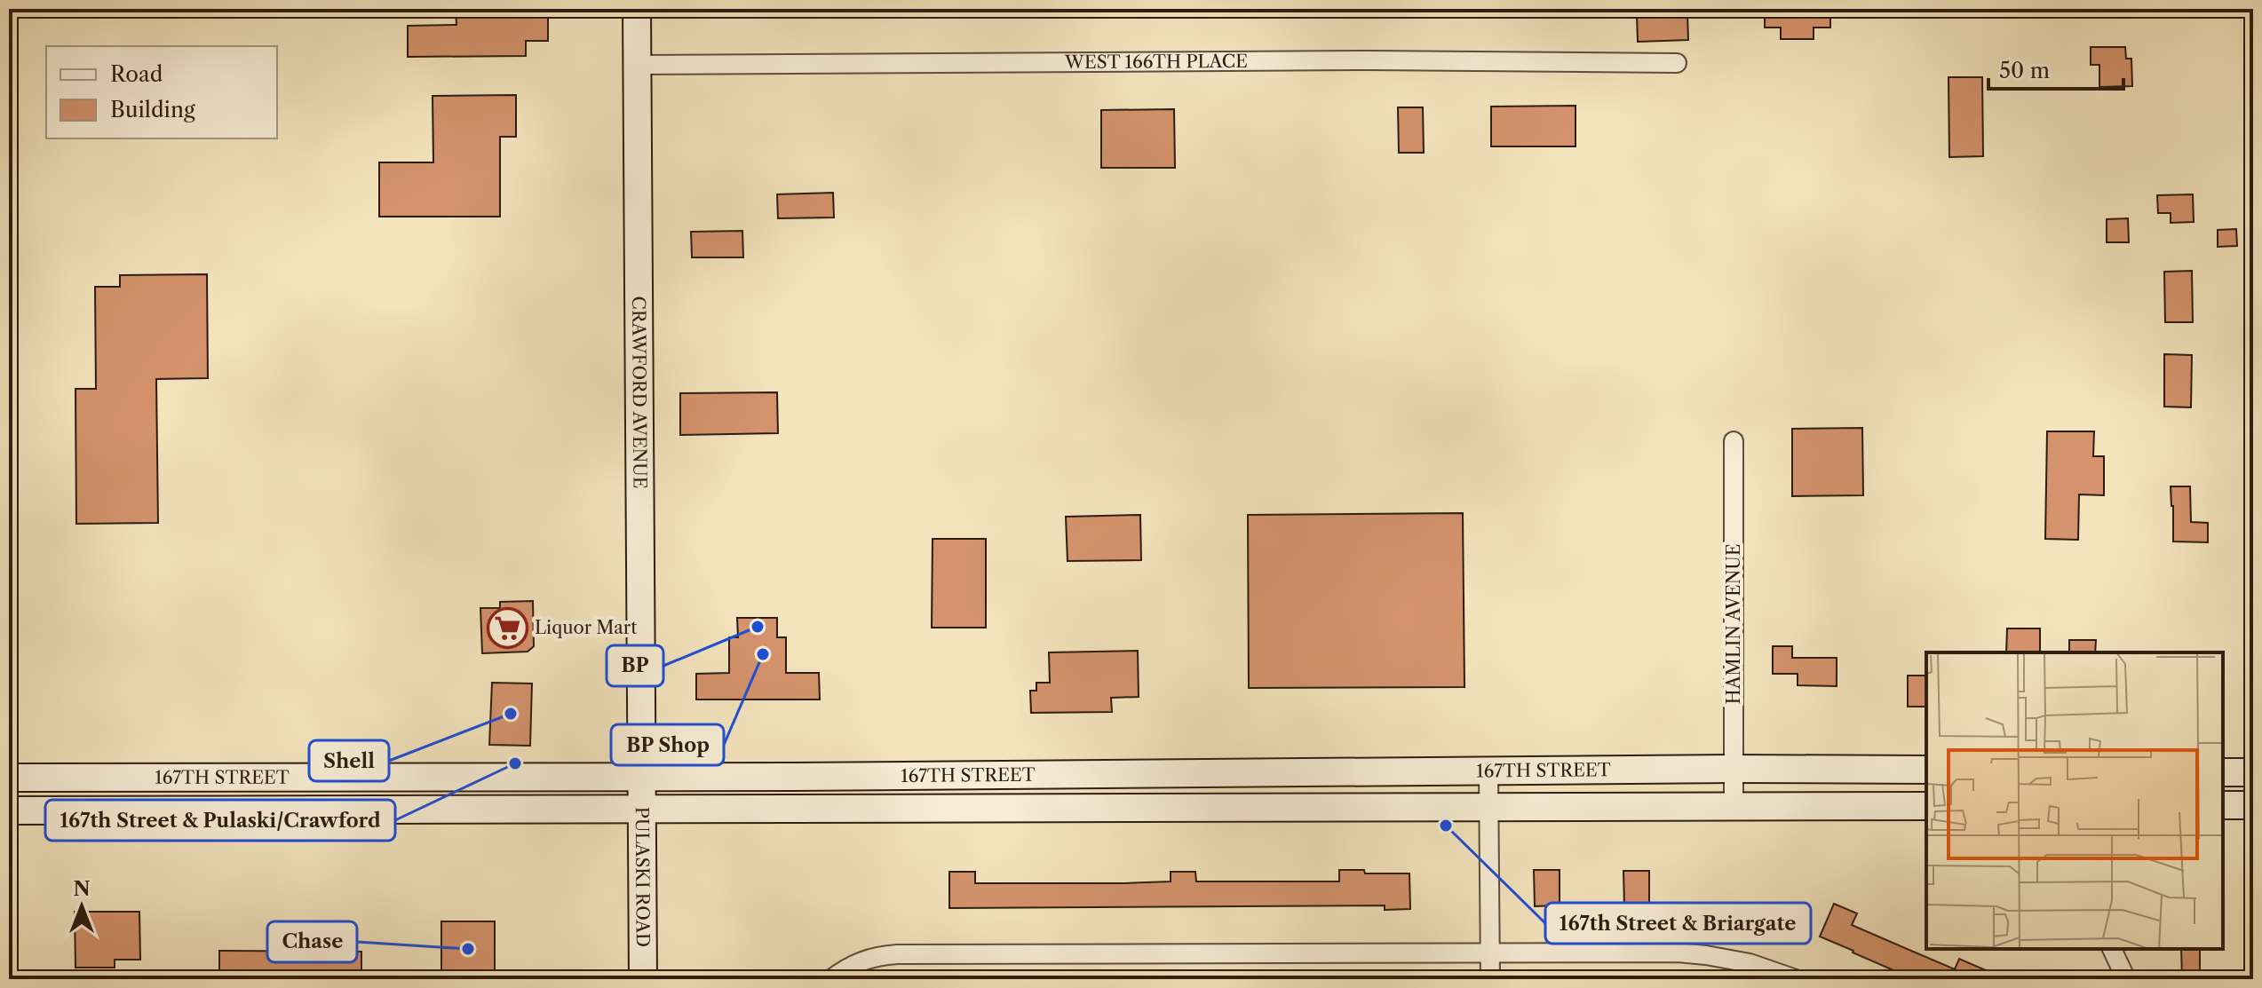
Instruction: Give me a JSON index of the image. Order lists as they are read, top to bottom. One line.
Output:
{"streets":{"main road":["CRAWFORD AVENUE","167TH STREET","PULASKI ROAD"],"street":["WEST 166TH PLACE","HAMLIN AVENUE"]},"crossings":[["WEST 166TH PLACE","CRAWFORD AVENUE"],["CRAWFORD AVENUE","167TH STREET"],["CRAWFORD AVENUE","PULASKI ROAD"],["HAMLIN AVENUE","167TH STREET"],["167TH STREET","PULASKI ROAD"]],"places":{"other":["BP","BP Shop","Shell","167th Street & Pulaski/Crawford","167th Street & Briargate","Chase"],"supermarket":["Liquor Mart"]},"legend":["Road","Building"],"scale_bar":"50 m","north":"top"}
